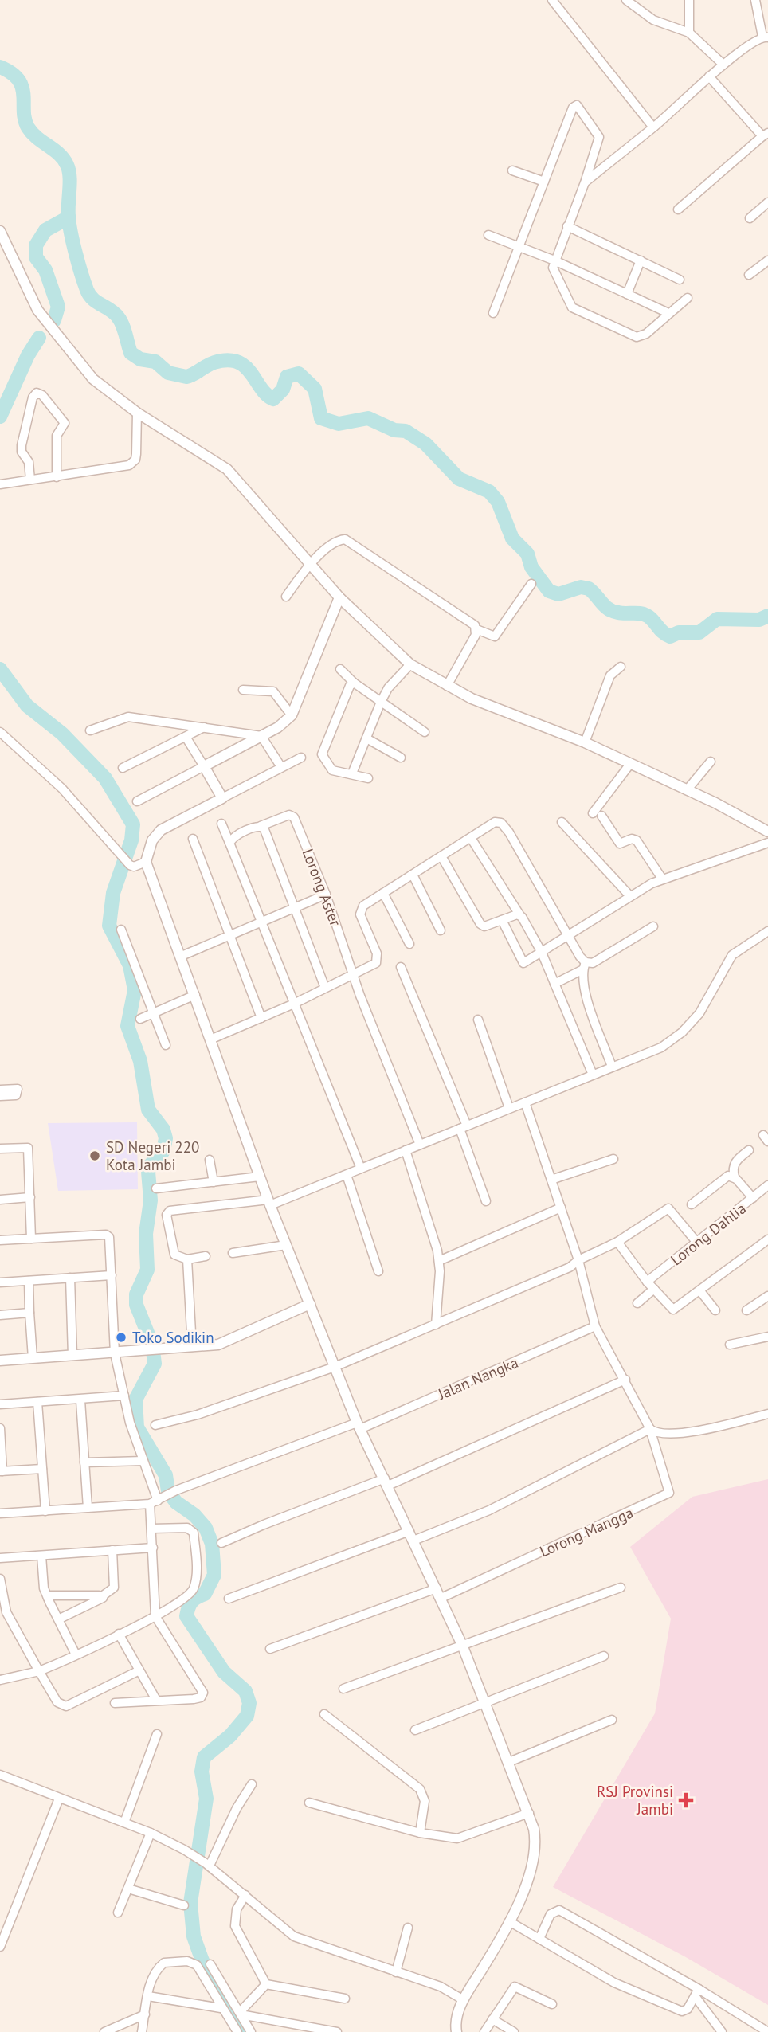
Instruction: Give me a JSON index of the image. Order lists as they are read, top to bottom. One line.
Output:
{"streets":{"street":["Lorong Aster","Lorong Dahlia","Jalan Nangka","Lorong Mangga"]},"places":{"other":["SD Negeri 220 Kota Jambi","Toko Sodikin"],"health":["RSJ Provinsi Jambi"]}}
